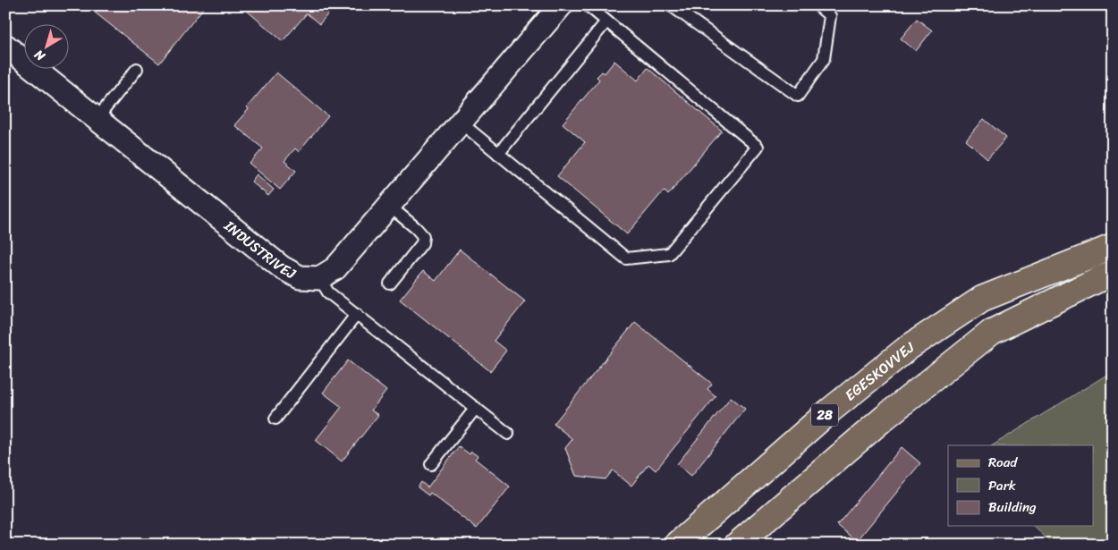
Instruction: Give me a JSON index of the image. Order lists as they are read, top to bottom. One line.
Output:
{"streets":{"main road":["EGESKOVVEJ","28"],"street":["INDUSTRIVEJ"]},"legend":["Road","Park","Building"],"north":"bottom left"}
